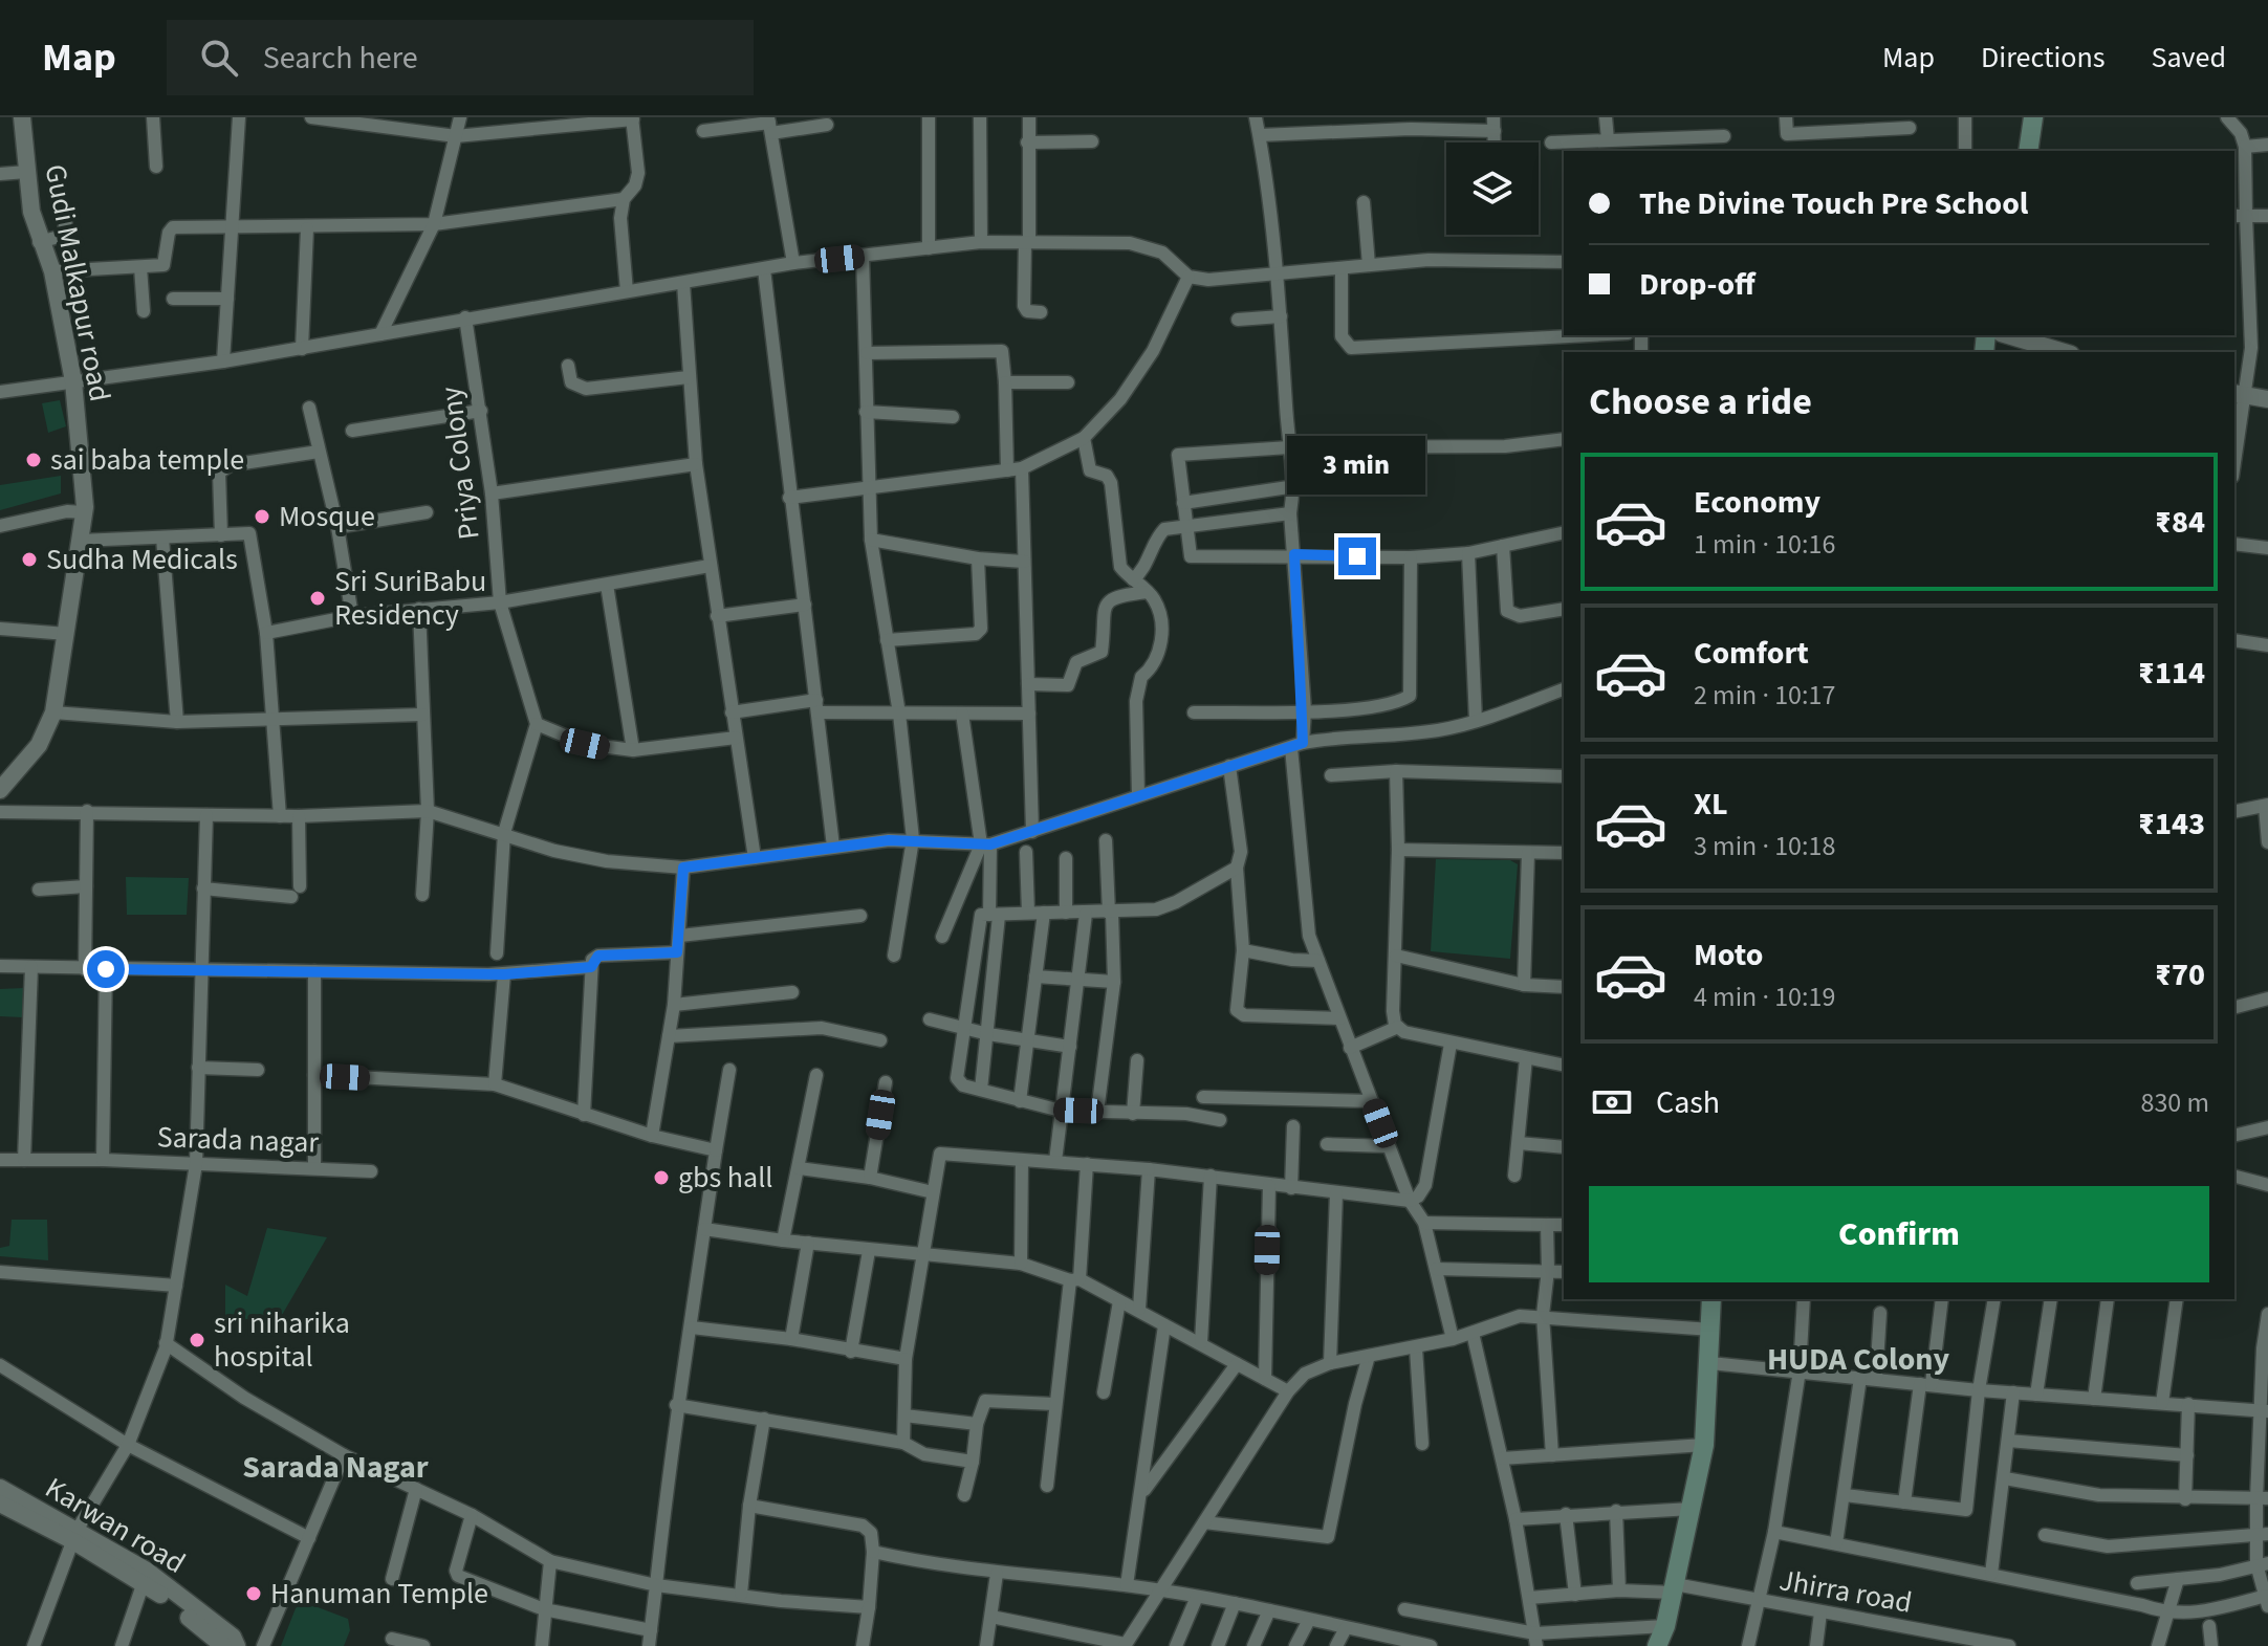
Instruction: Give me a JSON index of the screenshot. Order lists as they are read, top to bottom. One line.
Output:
{"streets":{"street":["Gudi Malkapur road","Priya Colony","Sarada nagar","Karwan road","Jhirra road"]},"districts":["HUDA Colony","Sarada Nagar"],"places":["sai baba temple","Mosque","Sudha Medicals","Sri SuriBabu Residency","gbs hall","sri niharika hospital","Hanuman Temple"],"page":{"header":"Map","search":"Search here","nav":["Map","Directions","Saved"],"banner":["The Divine Touch Pre School","Drop-off"],"heading":"Choose a ride","bubble":"3 min","list":[{"name":"Economy","note":"1 min · 10:16","value":"₹84"},{"name":"Comfort","note":"2 min · 10:17","value":"₹114"},{"name":"XL","note":"3 min · 10:18","value":"₹143"},{"name":"Moto","note":"4 min · 10:19","value":"₹70"}],"pay":["Cash","830 m"],"buttons":"Confirm"}}
